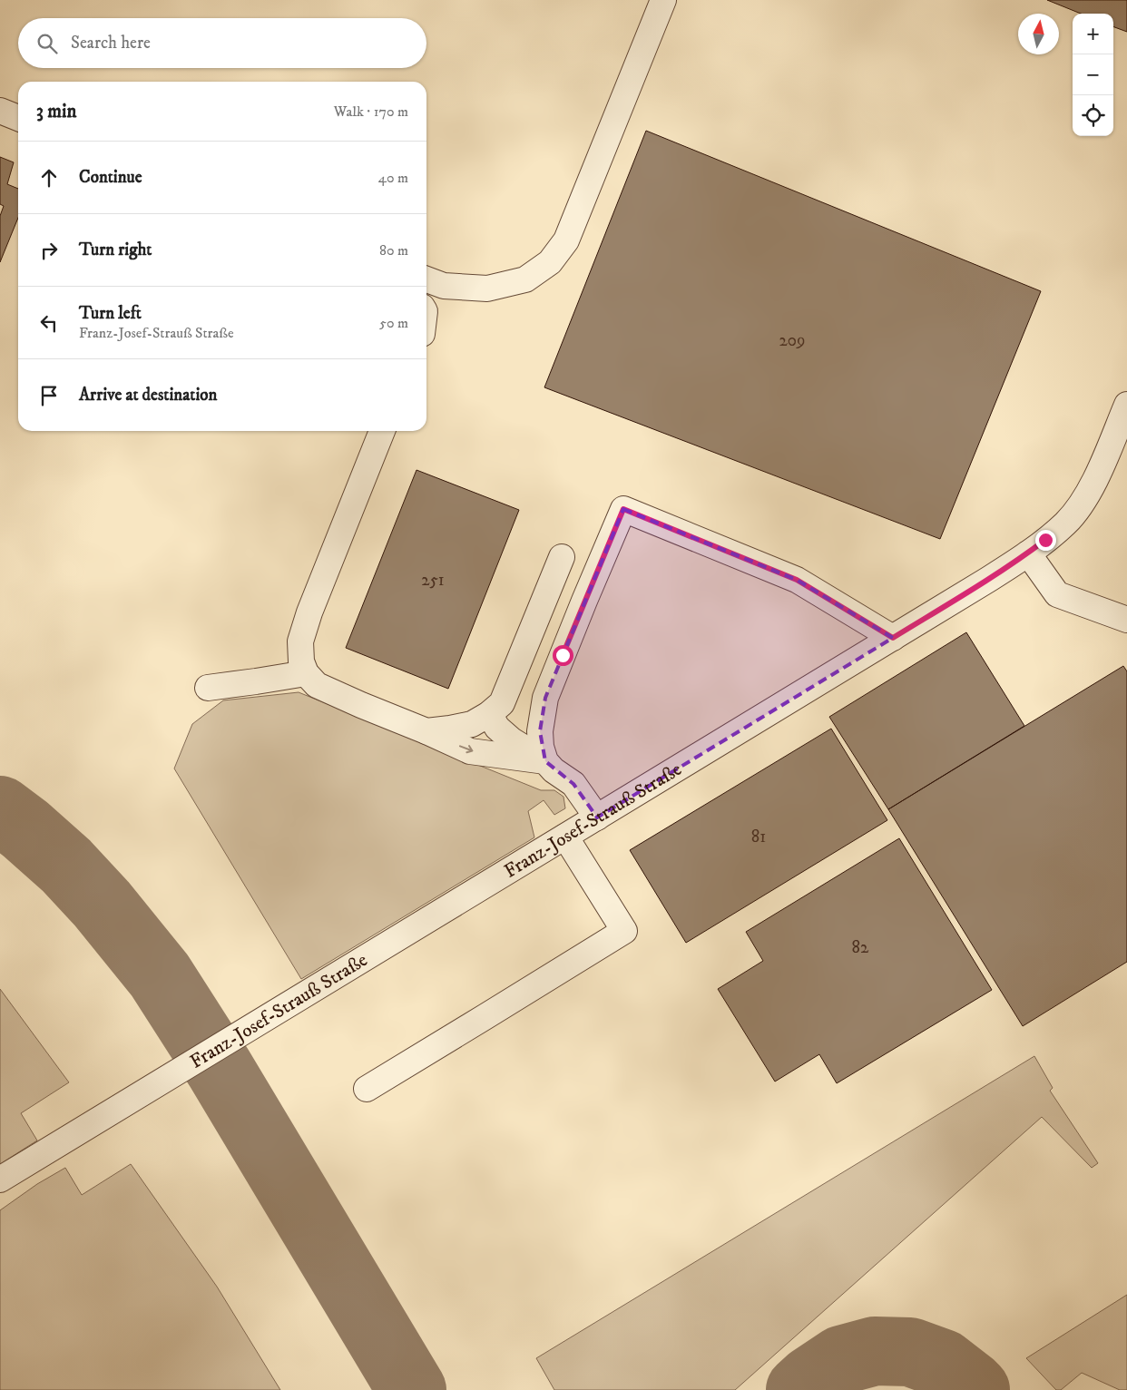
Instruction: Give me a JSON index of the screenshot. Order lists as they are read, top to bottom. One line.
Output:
{"streets":{"street":["Franz-Josef-Strauß Straße"]},"house_numbers":["209","251","81","82"],"north":"top","page":{"map_buttons":["+","−"],"search":"Search here","heading":["3 min","Walk · 170 m"],"list":[["Continue","40 m"],["Turn right","80 m"],["Turn left","Franz-Josef-Strauß Straße","50 m"],"Arrive at destination"]}}
